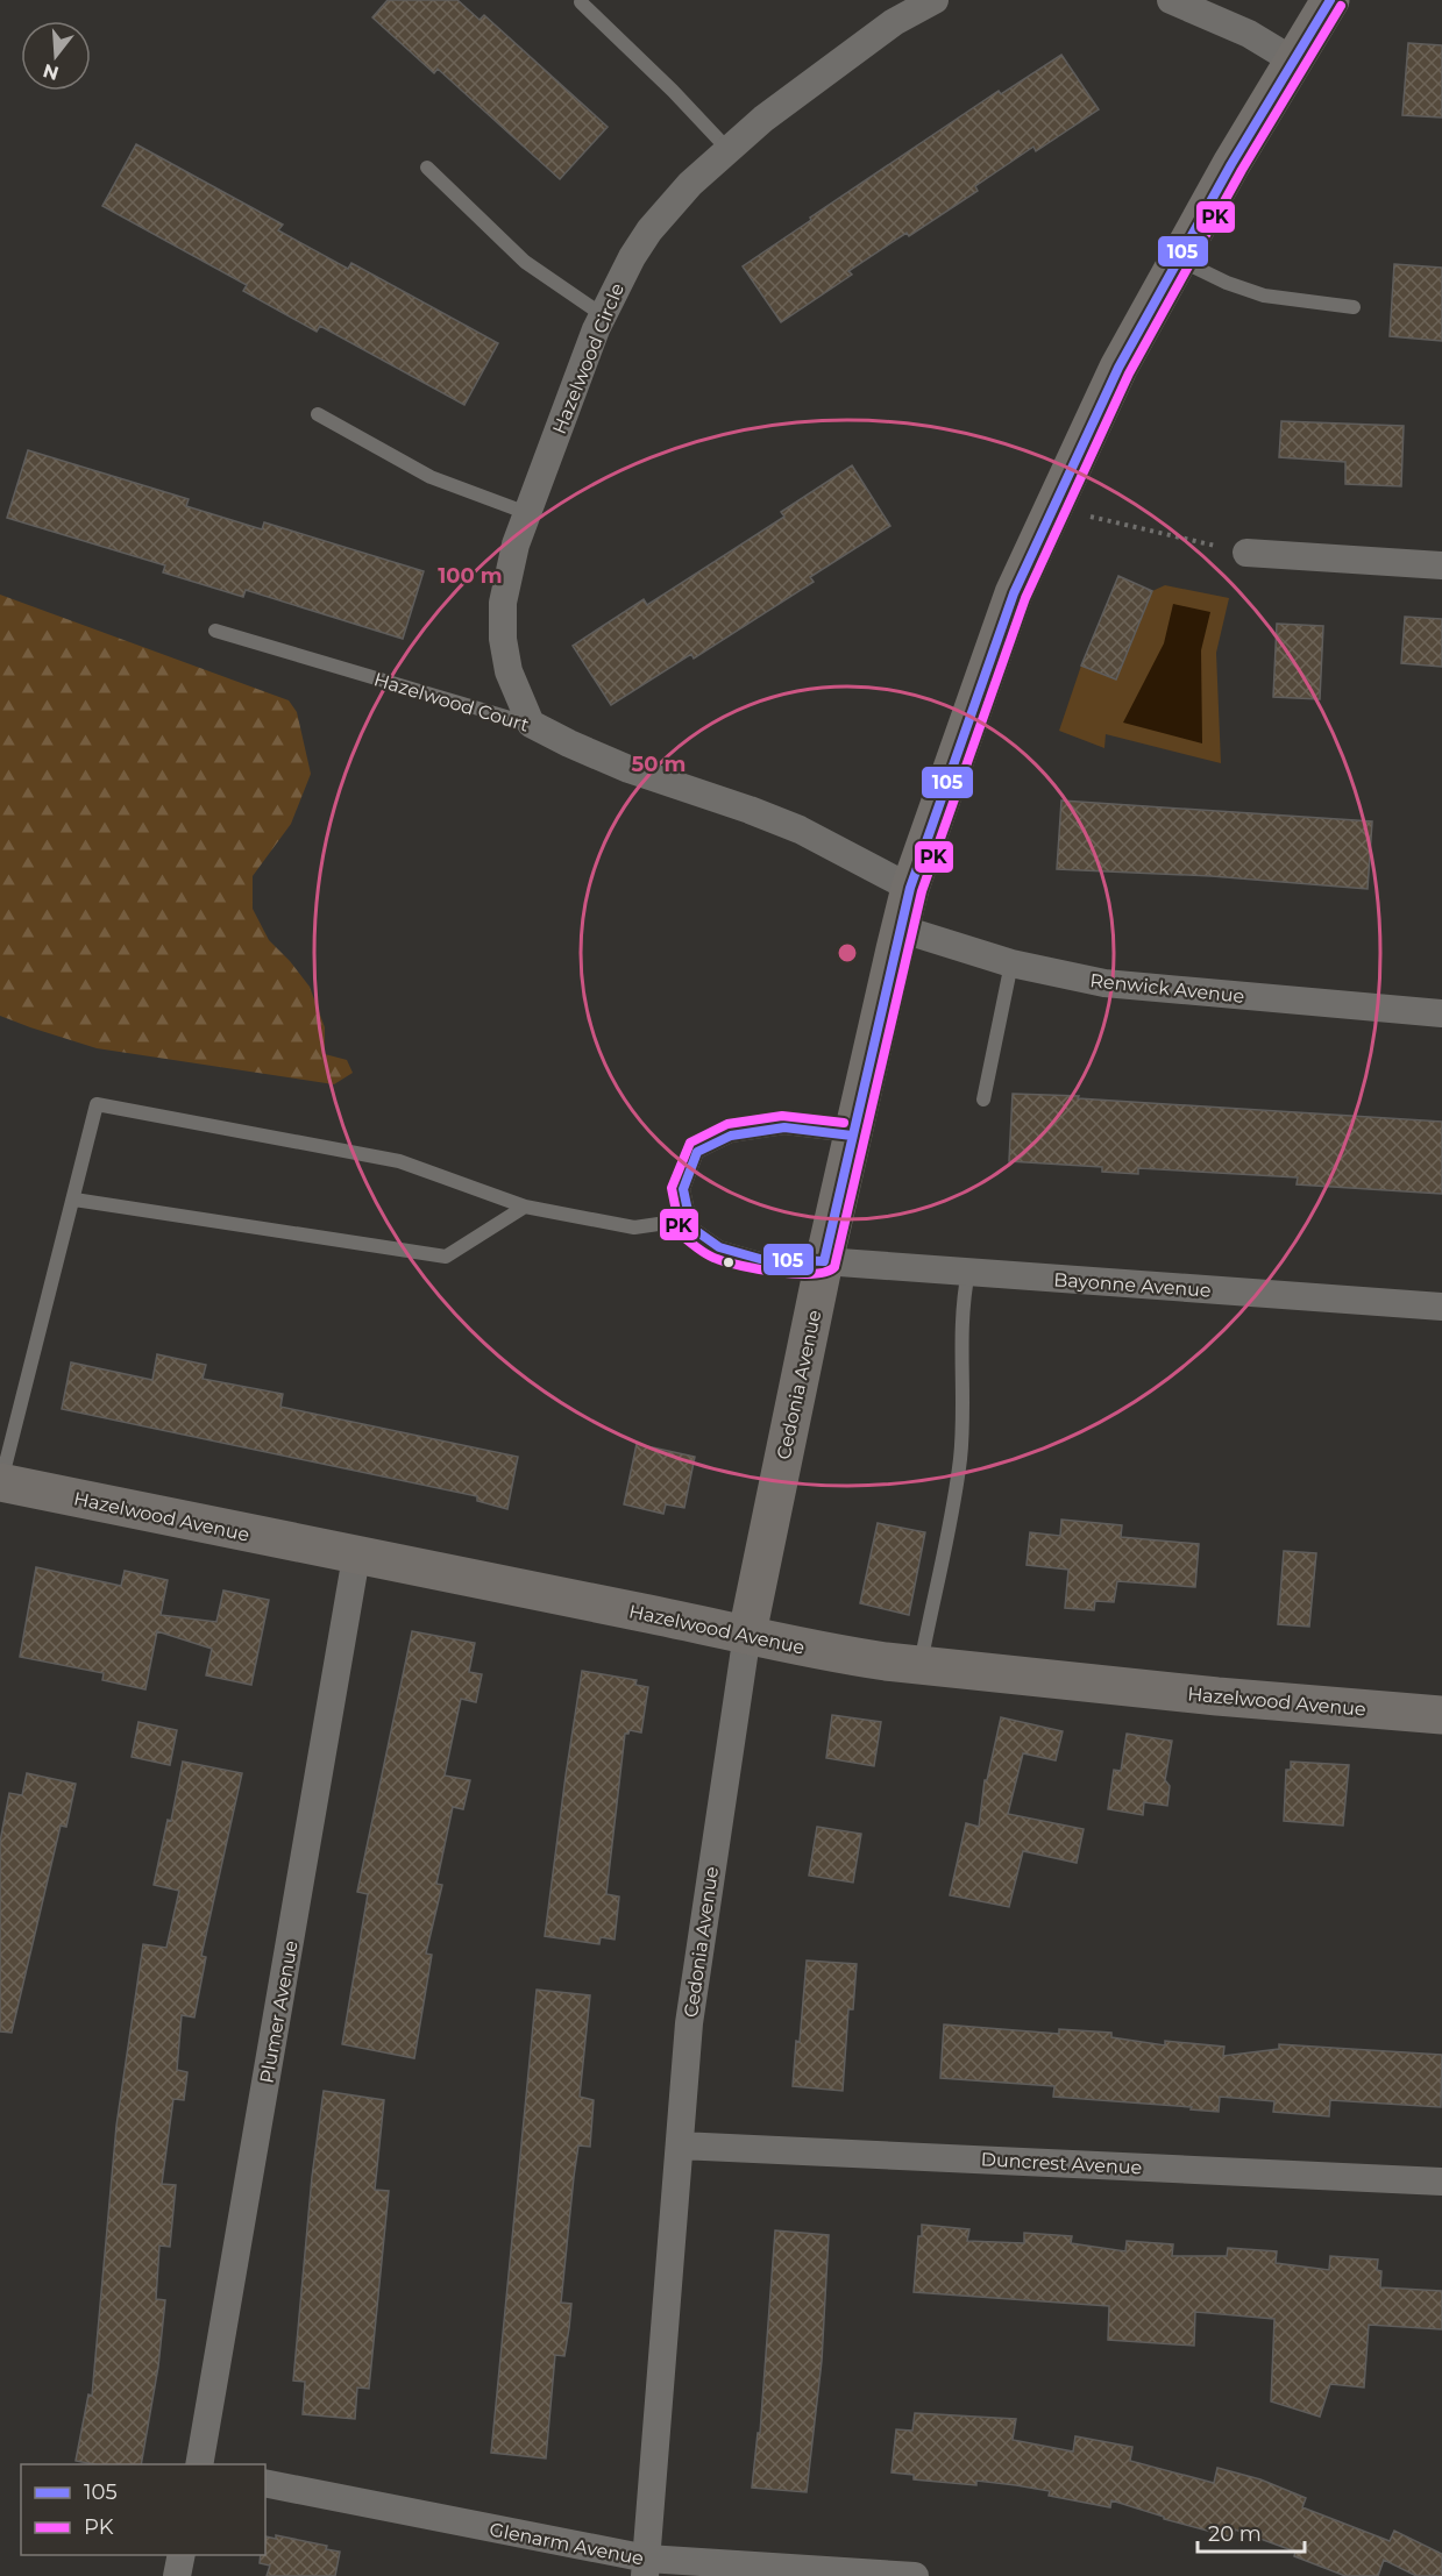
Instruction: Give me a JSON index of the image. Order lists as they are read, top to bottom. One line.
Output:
{"streets":{"street":["Hazelwood Circle","Hazelwood Court","Renwick Avenue","Bayonne Avenue","Cedonia Avenue","Hazelwood Avenue","Plumer Avenue","Duncrest Avenue","Glenarm Avenue"]},"crossings":[["Hazelwood Circle","Hazelwood Court"],["Hazelwood Court","Cedonia Avenue"],["Renwick Avenue","Cedonia Avenue"],["Bayonne Avenue","Cedonia Avenue"],["Cedonia Avenue","Hazelwood Avenue"],["Cedonia Avenue","Duncrest Avenue"],["Cedonia Avenue","Glenarm Avenue"],["Hazelwood Avenue","Plumer Avenue"]],"lines":["transit line 105","transit line PK"],"legend":["105","PK"],"scale_bar":"20 m","north":"bottom","rings":["100 m","50 m"]}
